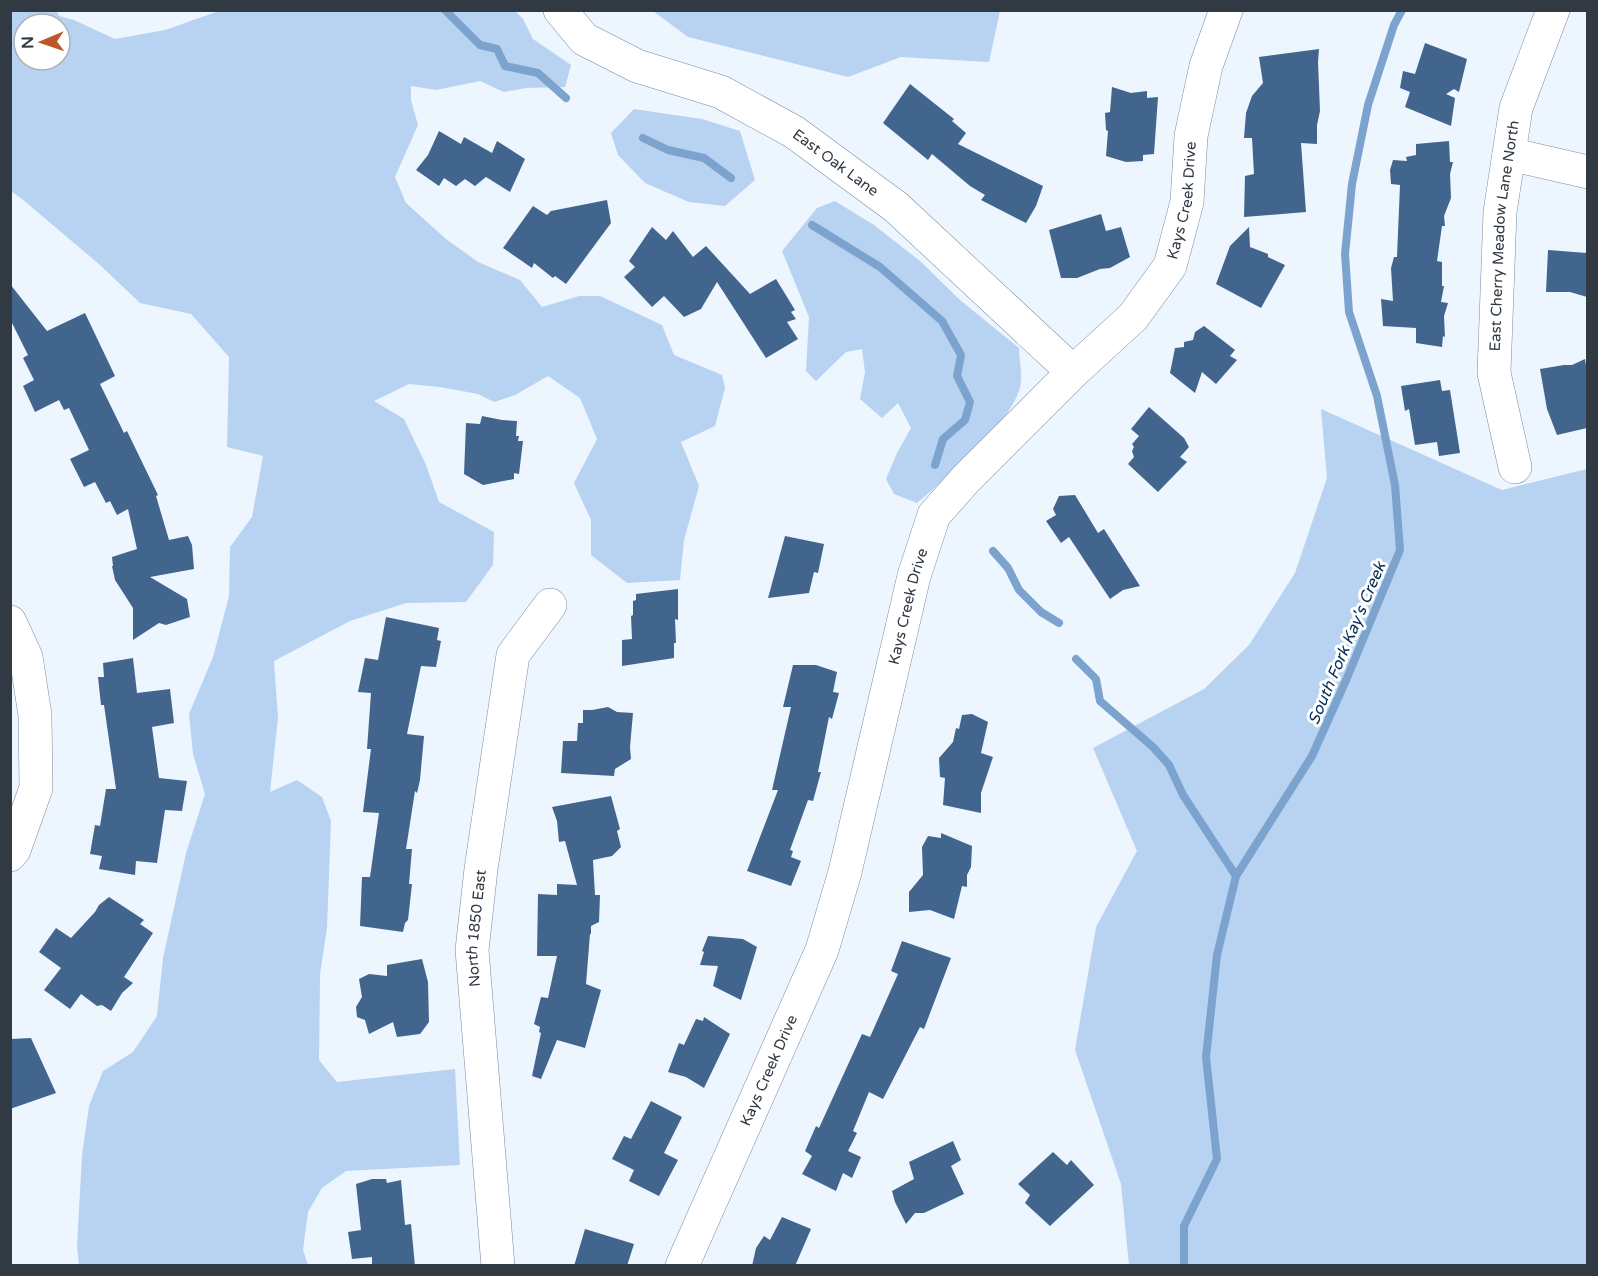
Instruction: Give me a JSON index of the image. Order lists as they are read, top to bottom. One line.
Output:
{"streets":{"street":["East Oak Lane","Kays Creek Drive","East Cherry Meadow Lane North","North 1850 East"]},"crossings":[["East Oak Lane","Kays Creek Drive"]],"water":["South Fork Kay's Creek"],"north":"left"}
